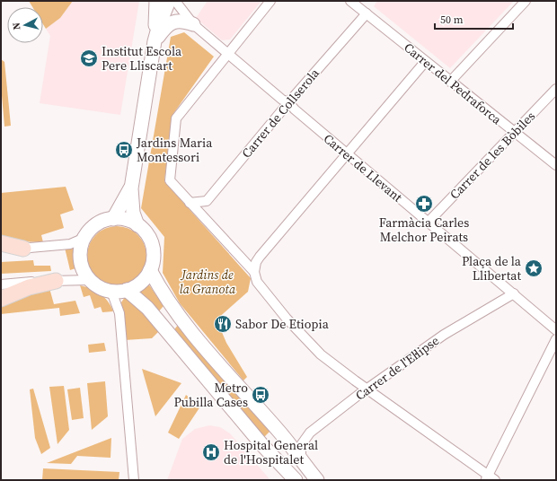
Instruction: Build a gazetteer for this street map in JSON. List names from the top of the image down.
{
  "streets": {
    "street": [
      "Carrer del Pedraforca",
      "Carrer de Collserola",
      "Carrer de les Bòbiles",
      "Carrer de Llevant",
      "Carrer de l'El·lipse"
    ]
  },
  "crossings": [
    ["Carrer del Pedraforca", "Carrer de Collserola"],
    ["Carrer del Pedraforca", "Carrer de les Bòbiles"],
    ["Carrer de Collserola", "Carrer de Llevant"],
    ["Carrer de les Bòbiles", "Carrer de Llevant"],
    ["Carrer de Llevant", "Carrer de l'El·lipse"]
  ],
  "parks": ["Jardins de la Granota"],
  "places": {
    "school or university": ["Institut Escola Pere Lliscart"],
    "bus stop": ["Jardins Maria Montessori", "Metro Pubilla Cases"],
    "pharmacy": ["Farmàcia Carles Melchor Peirats"],
    "place": ["Plaça de la Llibertat"],
    "restaurant": ["Sabor De Etiopia"],
    "hospital": ["Hospital General de l'Hospitalet"]
  },
  "scale_bar": "50 m",
  "north": "left"
}
